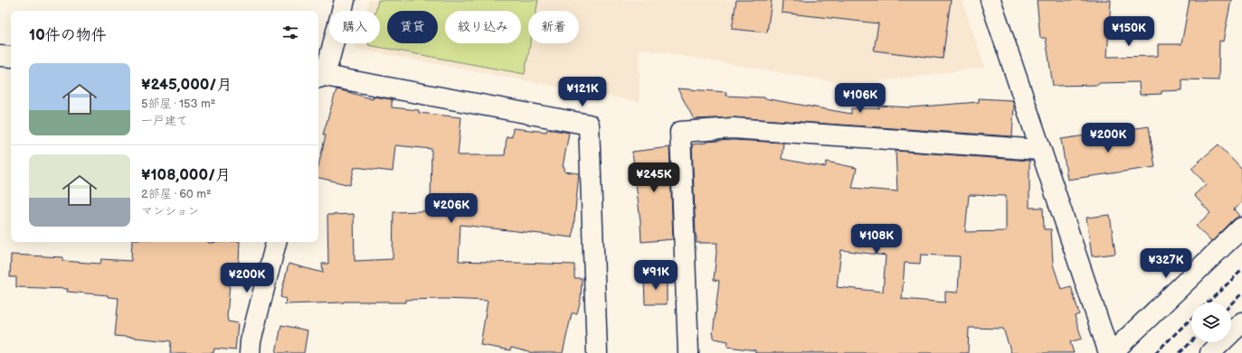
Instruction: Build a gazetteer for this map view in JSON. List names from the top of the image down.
{
  "page": {
    "chip": [
      "購入",
      "賃貸",
      "絞り込み",
      "新着"
    ],
    "heading": "10件の物件",
    "price": [
      "¥150K",
      "¥121K",
      "¥106K",
      "¥200K",
      "¥245K",
      "¥206K",
      "¥108K",
      "¥327K",
      "¥91K",
      "¥200K"
    ],
    "list": [
      {
        "name": "¥245,000/月",
        "note": "5部屋 · 153 m² · 一戸建て"
      },
      {
        "name": "¥108,000/月",
        "note": "2部屋 · 60 m² · マンション"
      }
    ]
  }
}
